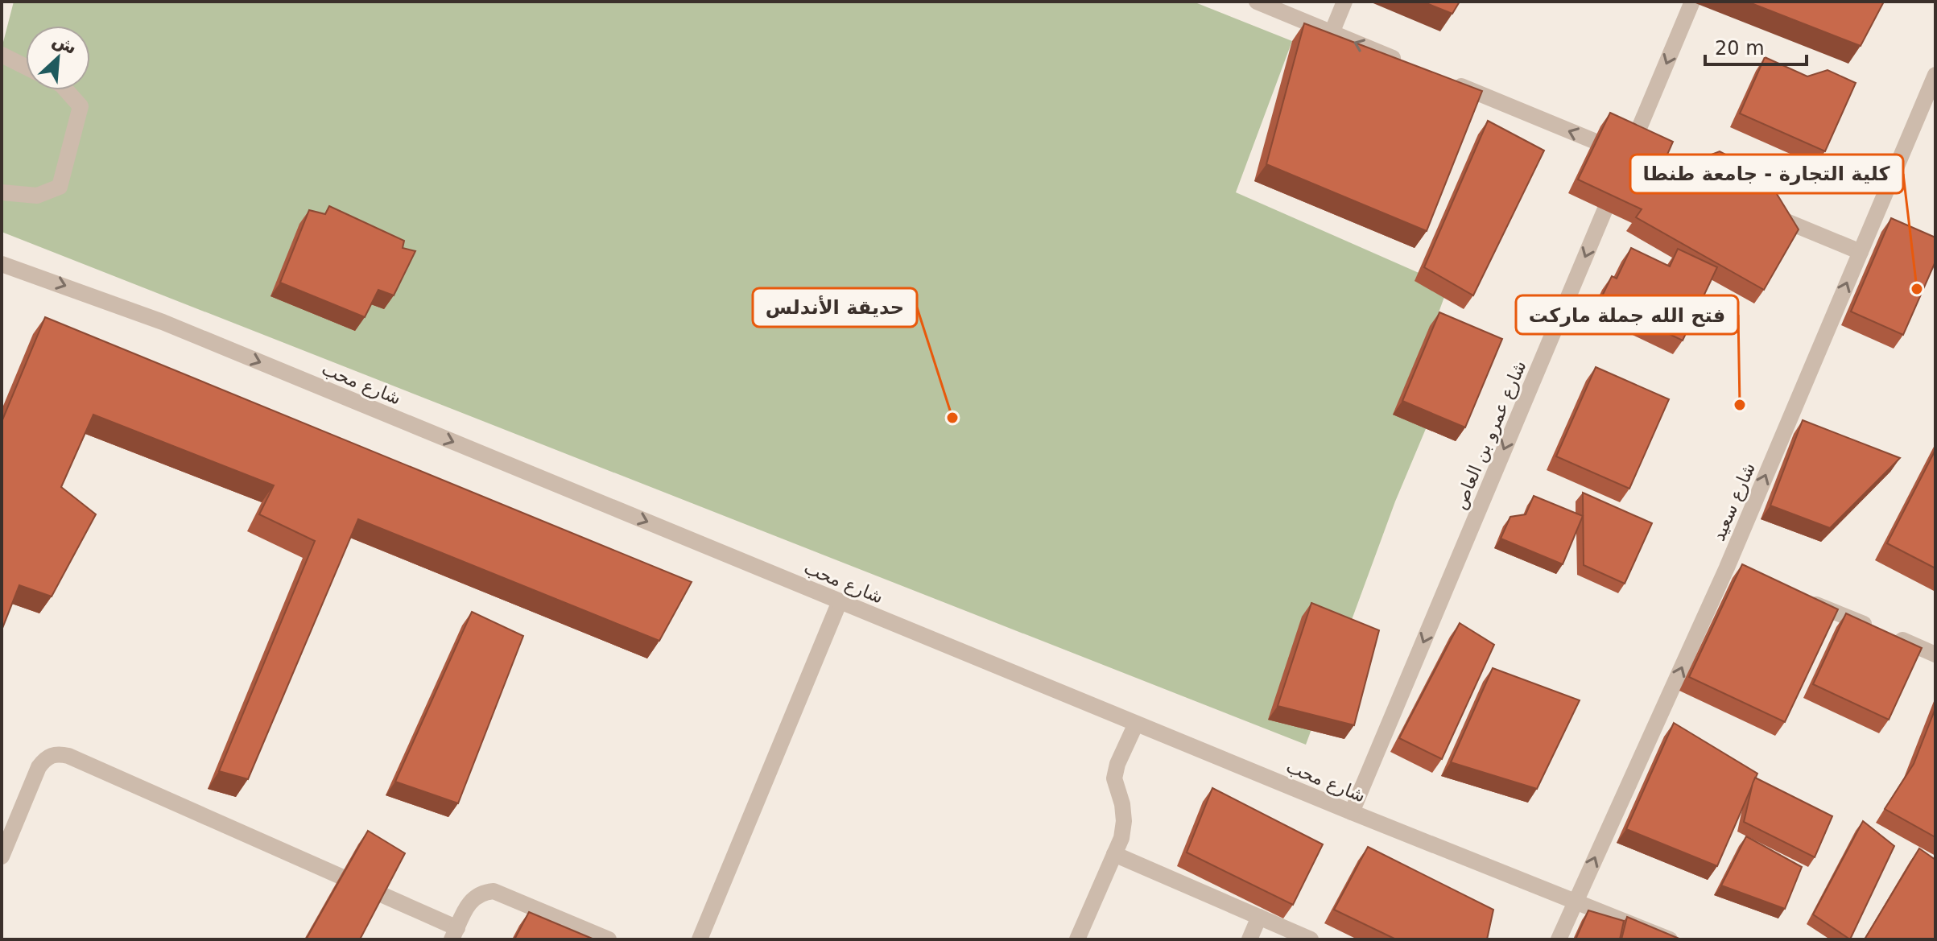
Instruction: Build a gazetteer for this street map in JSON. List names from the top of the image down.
{
  "streets": {
    "street": ["شارع محب", "شارع عمرو بن العاص", "شارع سعيد"]
  },
  "crossings": [
    ["شارع محب", "شارع عمرو بن العاص"],
    ["شارع محب", "شارع سعيد"]
  ],
  "one_way": ["شارع محب", "شارع عمرو بن العاص", "شارع سعيد"],
  "places": ["كلية التجارة - جامعة طنطا", "فتح الله جملة ماركت", "حديقة الأندلس"],
  "scale_bar": "20 m",
  "north": "top right"
}
